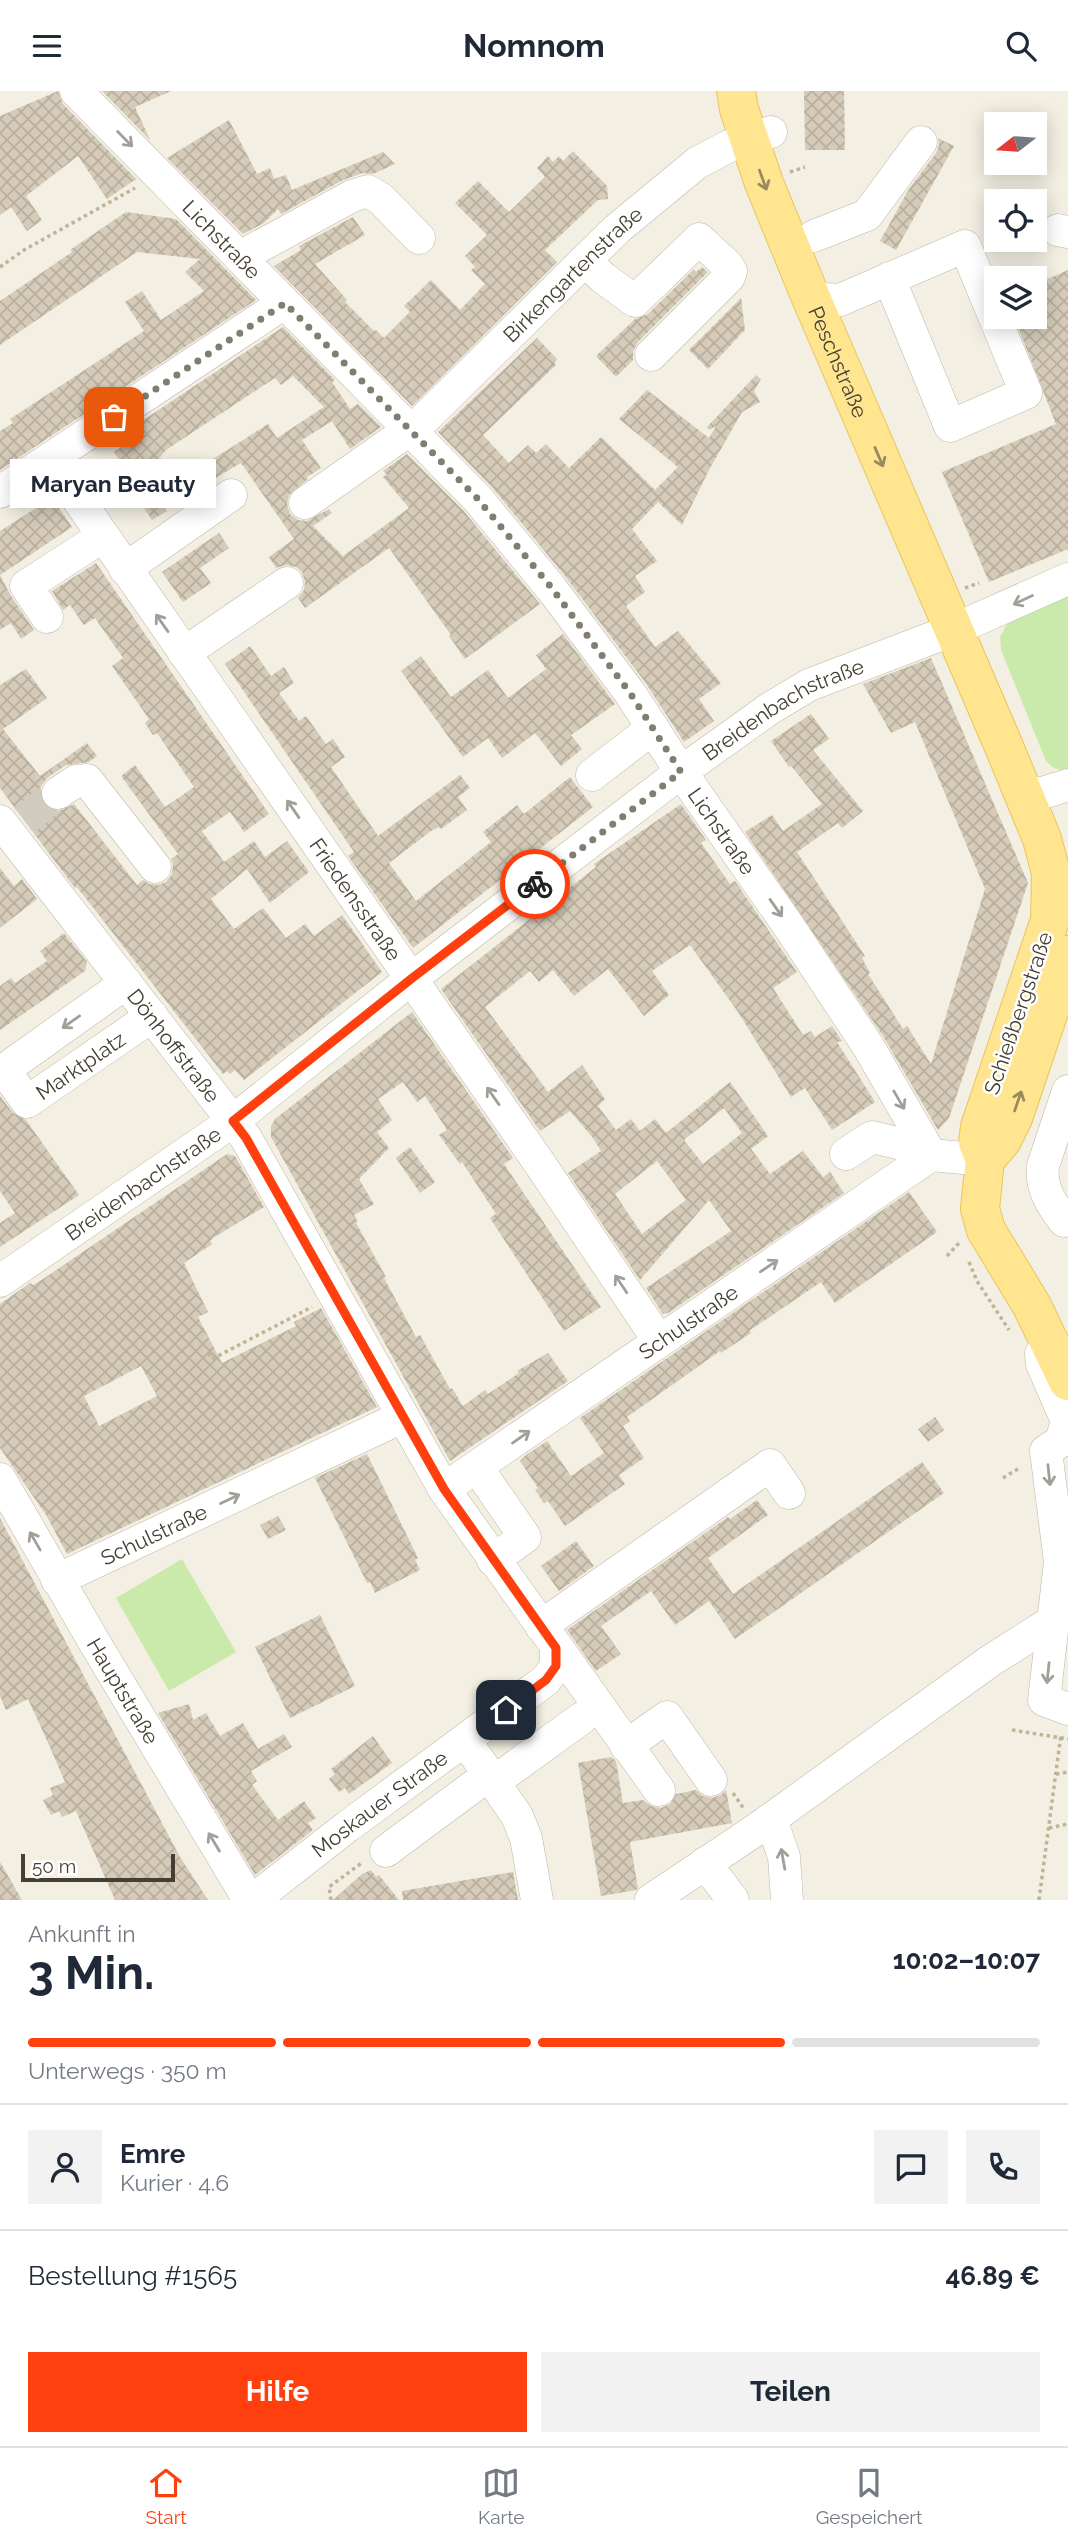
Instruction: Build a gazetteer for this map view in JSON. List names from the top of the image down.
{
  "streets": {
    "main road": ["Peschstraße", "Schießbergstraße"],
    "street": [
      "Lichstraße",
      "Birkengartenstraße",
      "Breidenbachstraße",
      "Friedensstraße",
      "Dönhoffstraße",
      "Marktplatz",
      "Schulstraße",
      "Hauptstraße",
      "Moskauer Straße"
    ]
  },
  "crossings": [
    ["Lichstraße", "Birkengartenstraße"],
    ["Lichstraße", "Breidenbachstraße"],
    ["Lichstraße", "Schulstraße"],
    ["Birkengartenstraße", "Peschstraße"],
    ["Peschstraße", "Breidenbachstraße"],
    ["Peschstraße", "Schießbergstraße"],
    ["Breidenbachstraße", "Friedensstraße"],
    ["Breidenbachstraße", "Schießbergstraße"],
    ["Breidenbachstraße", "Dönhoffstraße"],
    ["Friedensstraße", "Schulstraße"],
    ["Dönhoffstraße", "Marktplatz"],
    ["Dönhoffstraße", "Schulstraße"],
    ["Dönhoffstraße", "Moskauer Straße"],
    ["Schulstraße", "Hauptstraße"],
    ["Hauptstraße", "Moskauer Straße"]
  ],
  "one_way": [
    "Lichstraße",
    "Friedensstraße",
    "Schulstraße",
    "Hauptstraße"
  ],
  "places": ["Maryan Beauty"],
  "scale_bar": "50 m",
  "north": "left",
  "page": {
    "header": "Nomnom",
    "bubble": "Maryan Beauty",
    "scale": "50 m",
    "heading": ["3 Min.", "Ankunft in", "10:02–10:07"],
    "panel": [
      "Emre",
      "Kurier · 4.6",
      "Bestellung #1565",
      "46.89 €"
    ],
    "bar": "Unterwegs · 350 m",
    "buttons": ["Hilfe", "Teilen"],
    "tabs": ["Start", "Karte", "Gespeichert"]
  }
}
